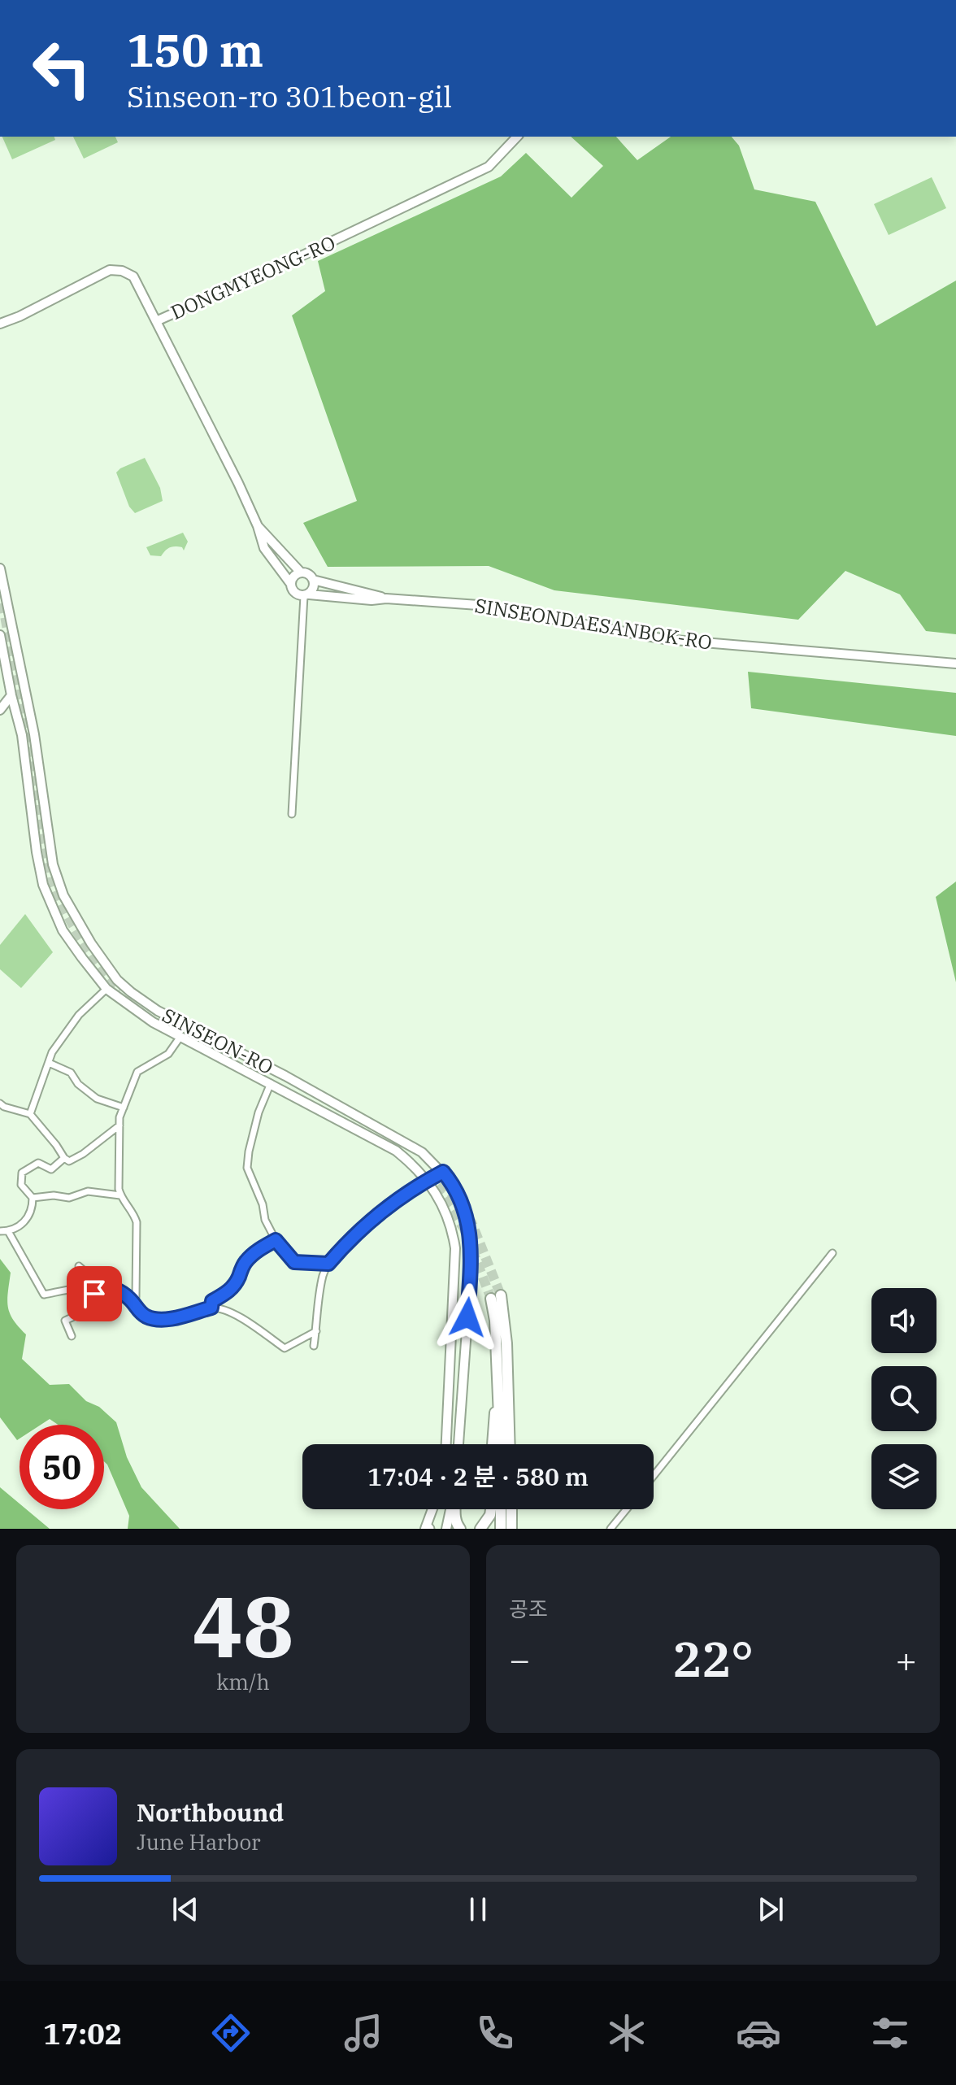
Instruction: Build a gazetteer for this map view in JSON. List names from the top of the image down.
{
  "streets": {
    "main road": ["DONGMYEONG-RO", "SINSEONDAESANBOK-RO", "SINSEON-RO"]
  },
  "crossings": [
    ["DONGMYEONG-RO", "SINSEONDAESANBOK-RO"]
  ],
  "page": {
    "turn": ["150 m", "Sinseon-ro 301beon-gil"],
    "limit": "50",
    "trip": "17:04 · 2 분 · 580 m",
    "tile": [
      ["48", "km/h"],
      "공조"
    ],
    "heat": ["−", "22°", "+"],
    "song": ["Northbound", "June Harbor"],
    "tabs": "17:02"
  }
}
